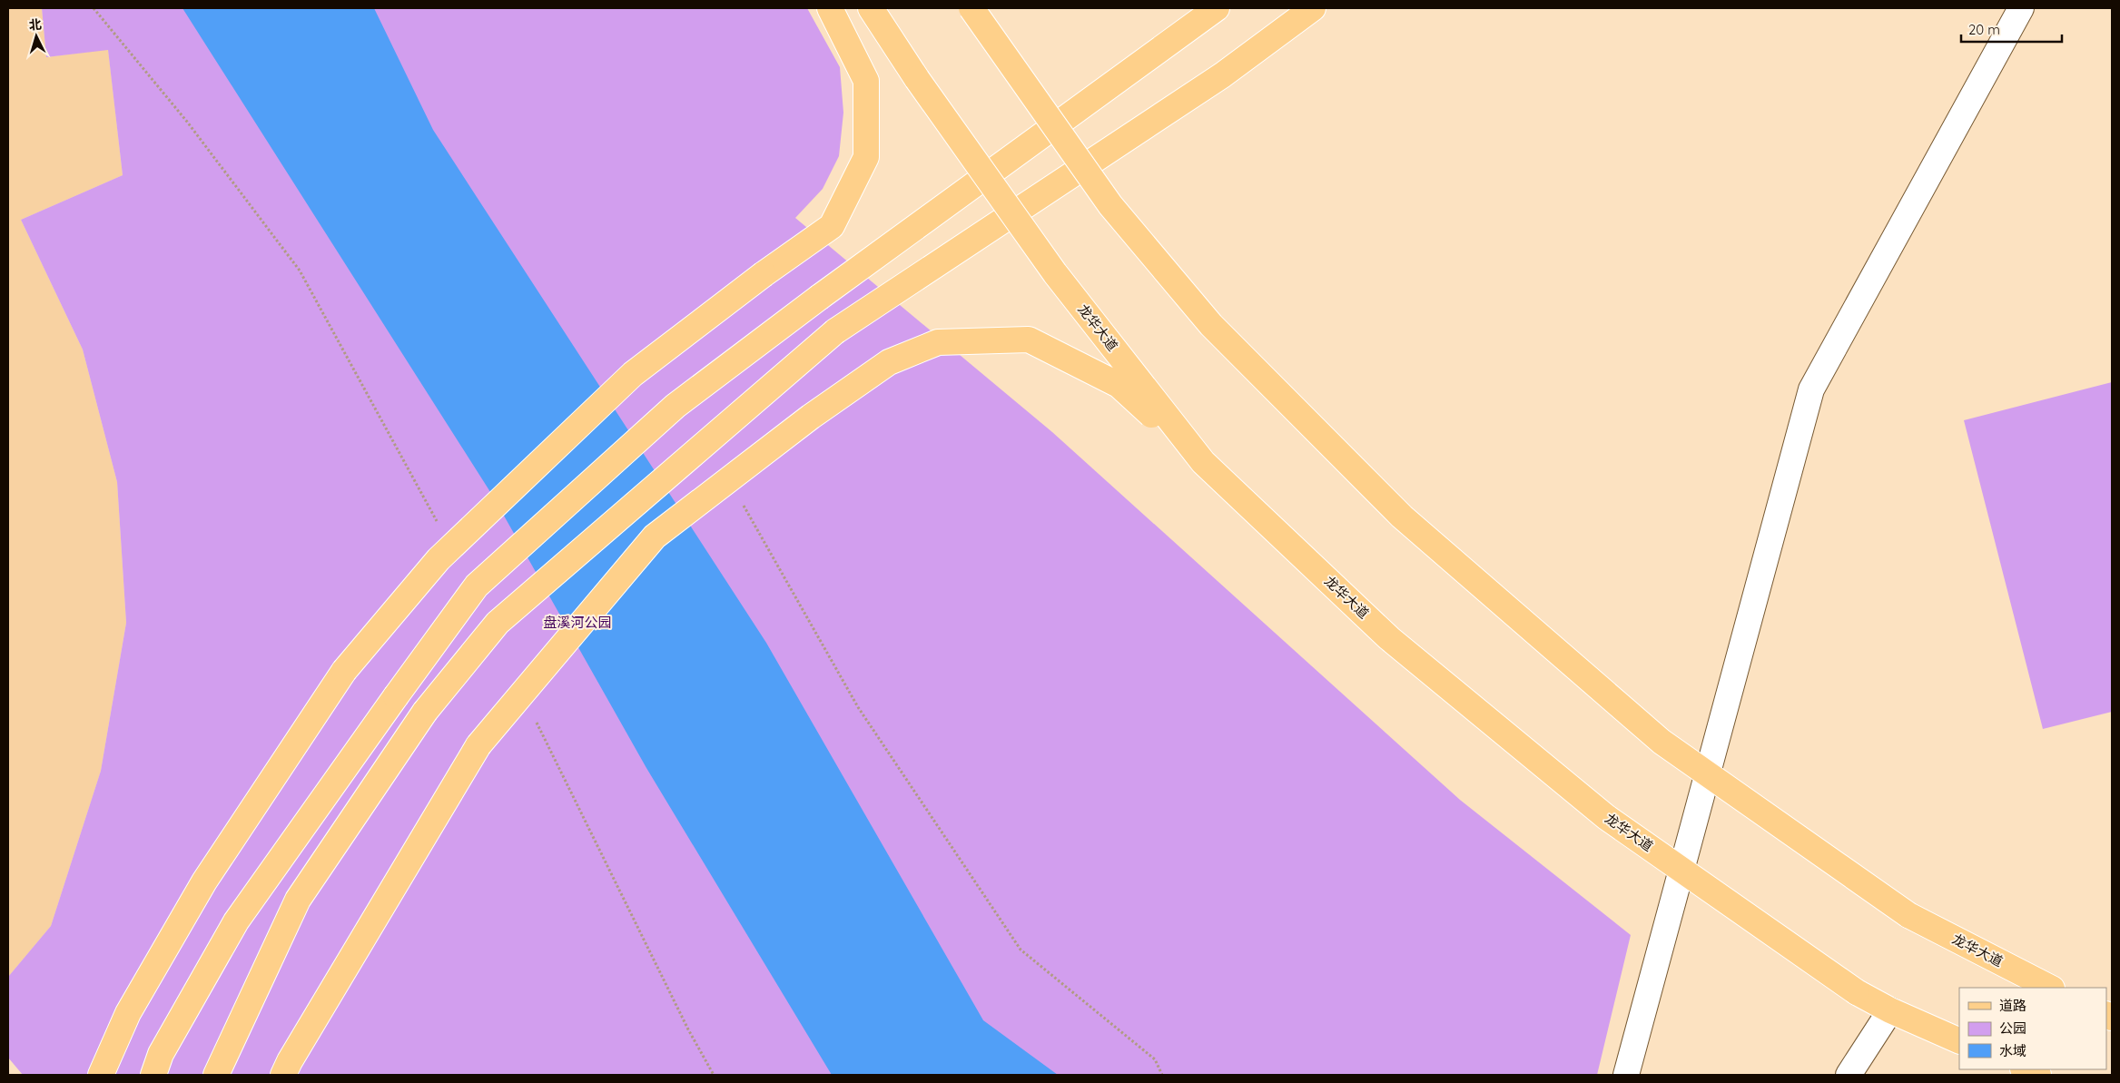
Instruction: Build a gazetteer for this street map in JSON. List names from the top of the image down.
{
  "streets": {
    "main road": ["龙华大道"]
  },
  "parks": ["盘溪河公园"],
  "legend": ["道路", "公园", "水域"],
  "scale_bar": "20 m",
  "north": "top"
}
